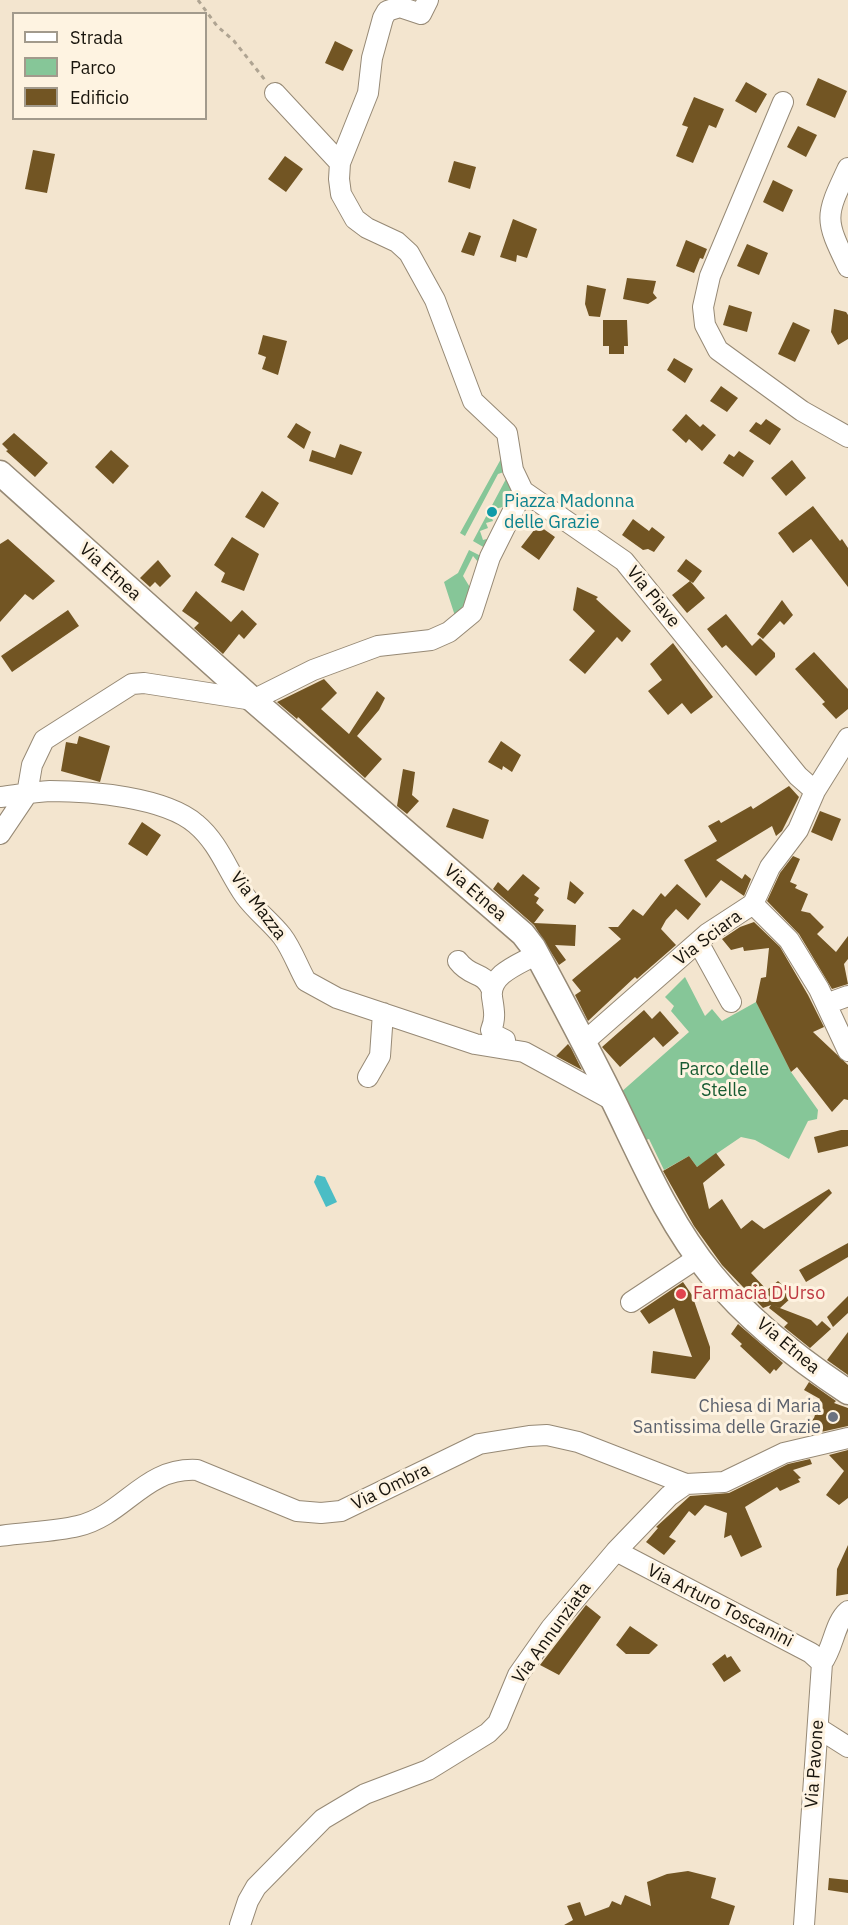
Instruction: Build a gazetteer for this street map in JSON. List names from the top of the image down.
{
  "streets": {
    "main road": ["Via Etnea"],
    "street": [
      "Via Piave",
      "Via Mazza",
      "Via Sciara",
      "Via Ombra",
      "Via Arturo Toscanini",
      "Via Annunziata",
      "Via Pavone"
    ]
  },
  "crossings": [
    ["Via Etnea", "Via Mazza"],
    ["Via Etnea", "Via Sciara"],
    ["Via Ombra", "Via Annunziata"],
    ["Via Arturo Toscanini", "Via Annunziata"],
    ["Via Arturo Toscanini", "Via Pavone"]
  ],
  "parks": ["Parco delle Stelle"],
  "places": ["Piazza Madonna delle Grazie", "Farmacia D'Urso", "Chiesa di Maria Santissima delle Grazie"],
  "legend": ["Strada", "Parco", "Edificio"]
}
